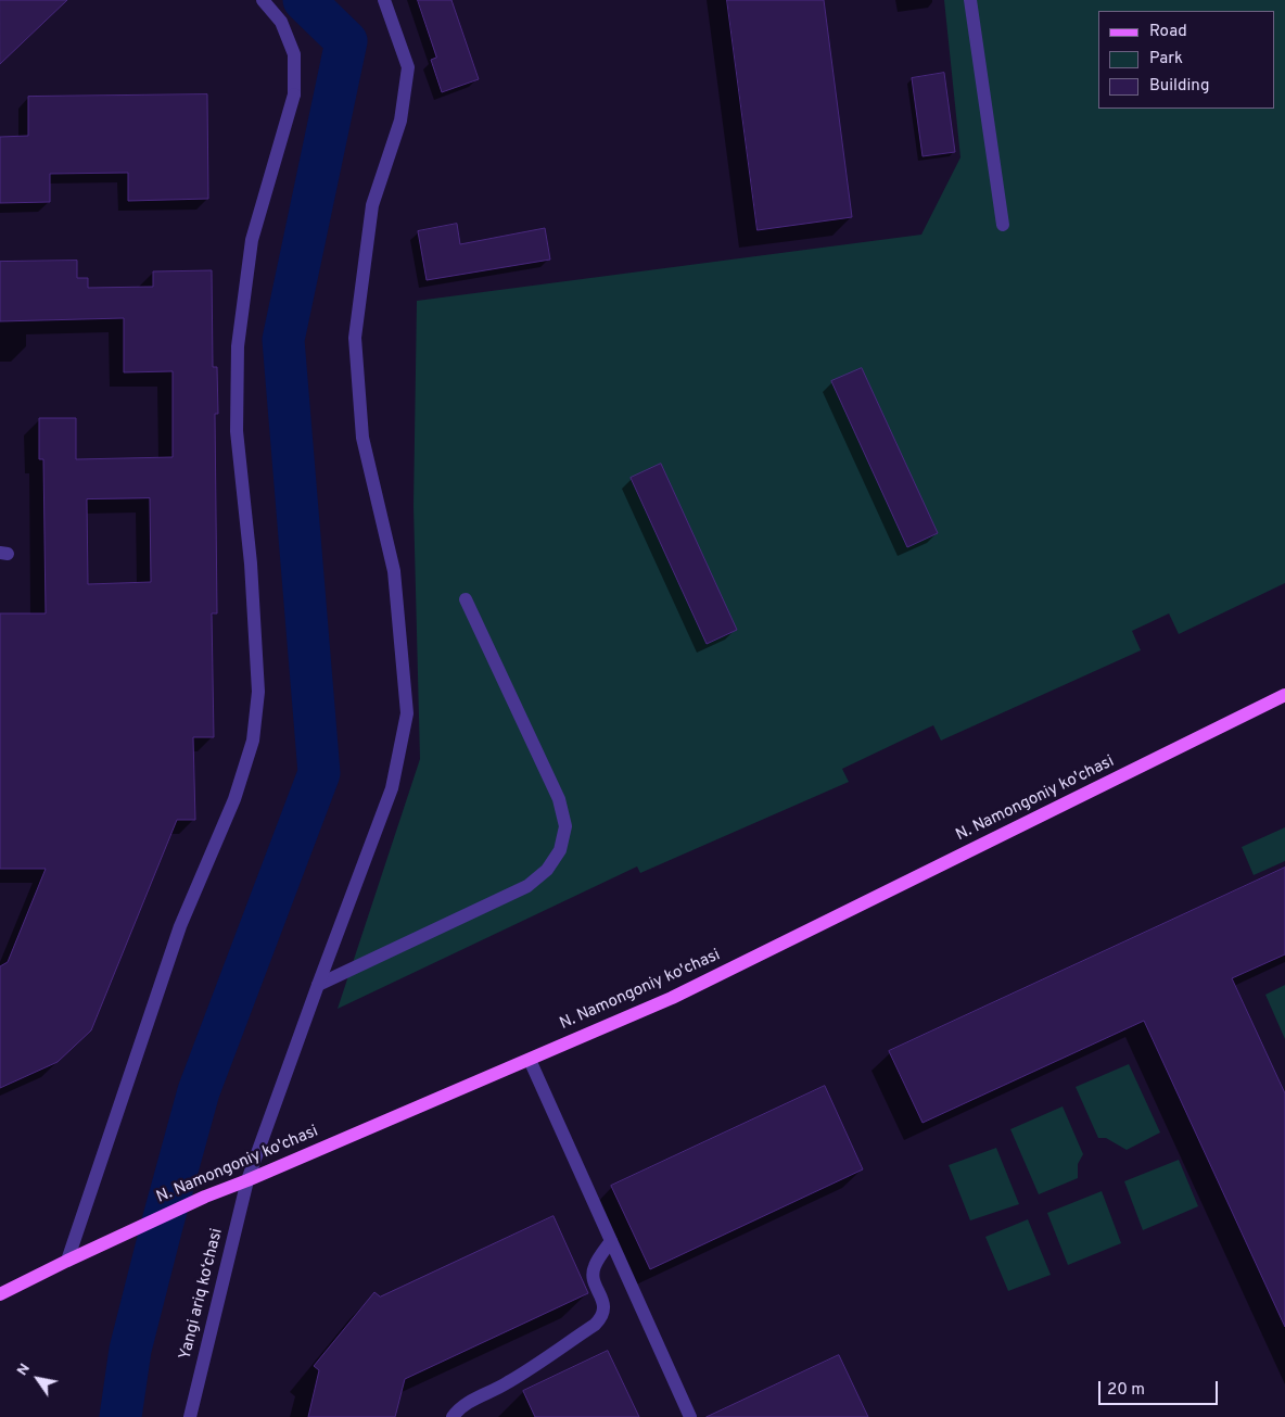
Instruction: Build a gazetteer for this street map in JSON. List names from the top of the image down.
{
  "streets": {
    "main road": ["N. Namongoniy ko'chasi"],
    "street": ["Yangi ariq ko‘chasi"]
  },
  "crossings": [
    ["N. Namongoniy ko'chasi", "Yangi ariq ko‘chasi"]
  ],
  "legend": ["Road", "Park", "Building"],
  "scale_bar": "20 m",
  "north": "top left"
}
